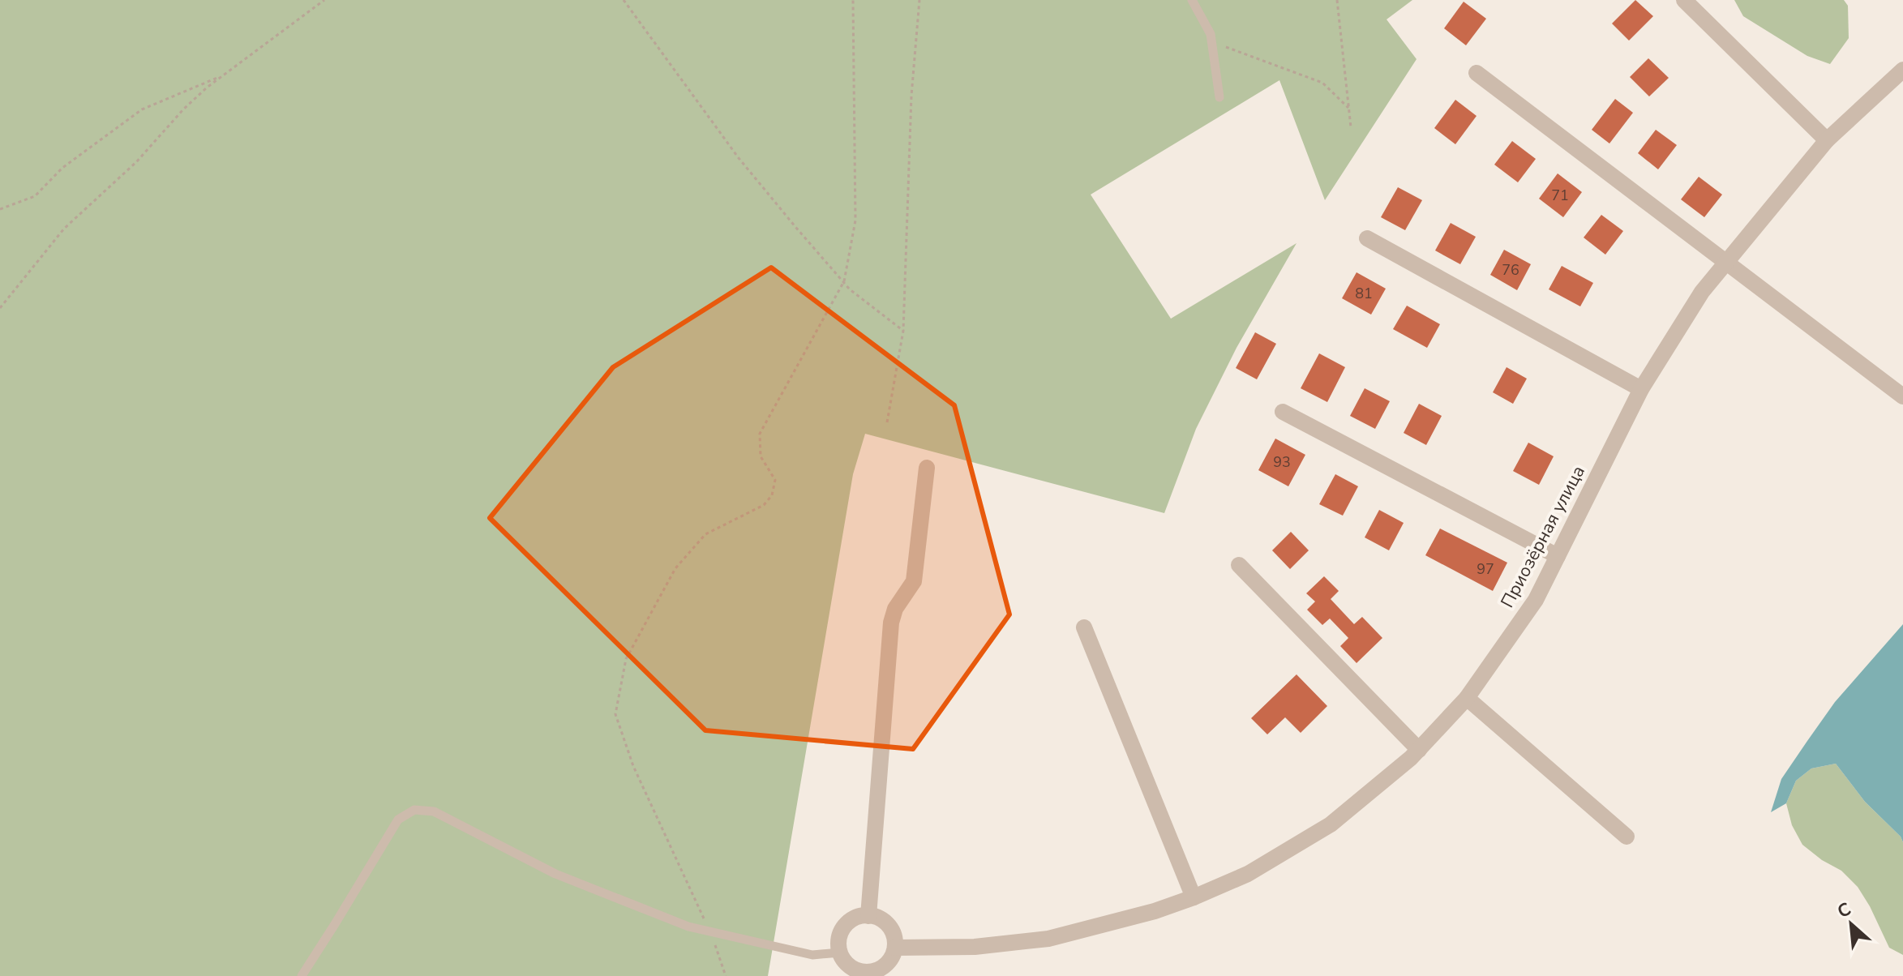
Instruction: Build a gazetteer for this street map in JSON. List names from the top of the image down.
{
  "streets": {
    "street": ["Приозёрная улица"]
  },
  "house_numbers": [
    "71",
    "76",
    "81",
    "93",
    "97"
  ],
  "north": "top left"
}
